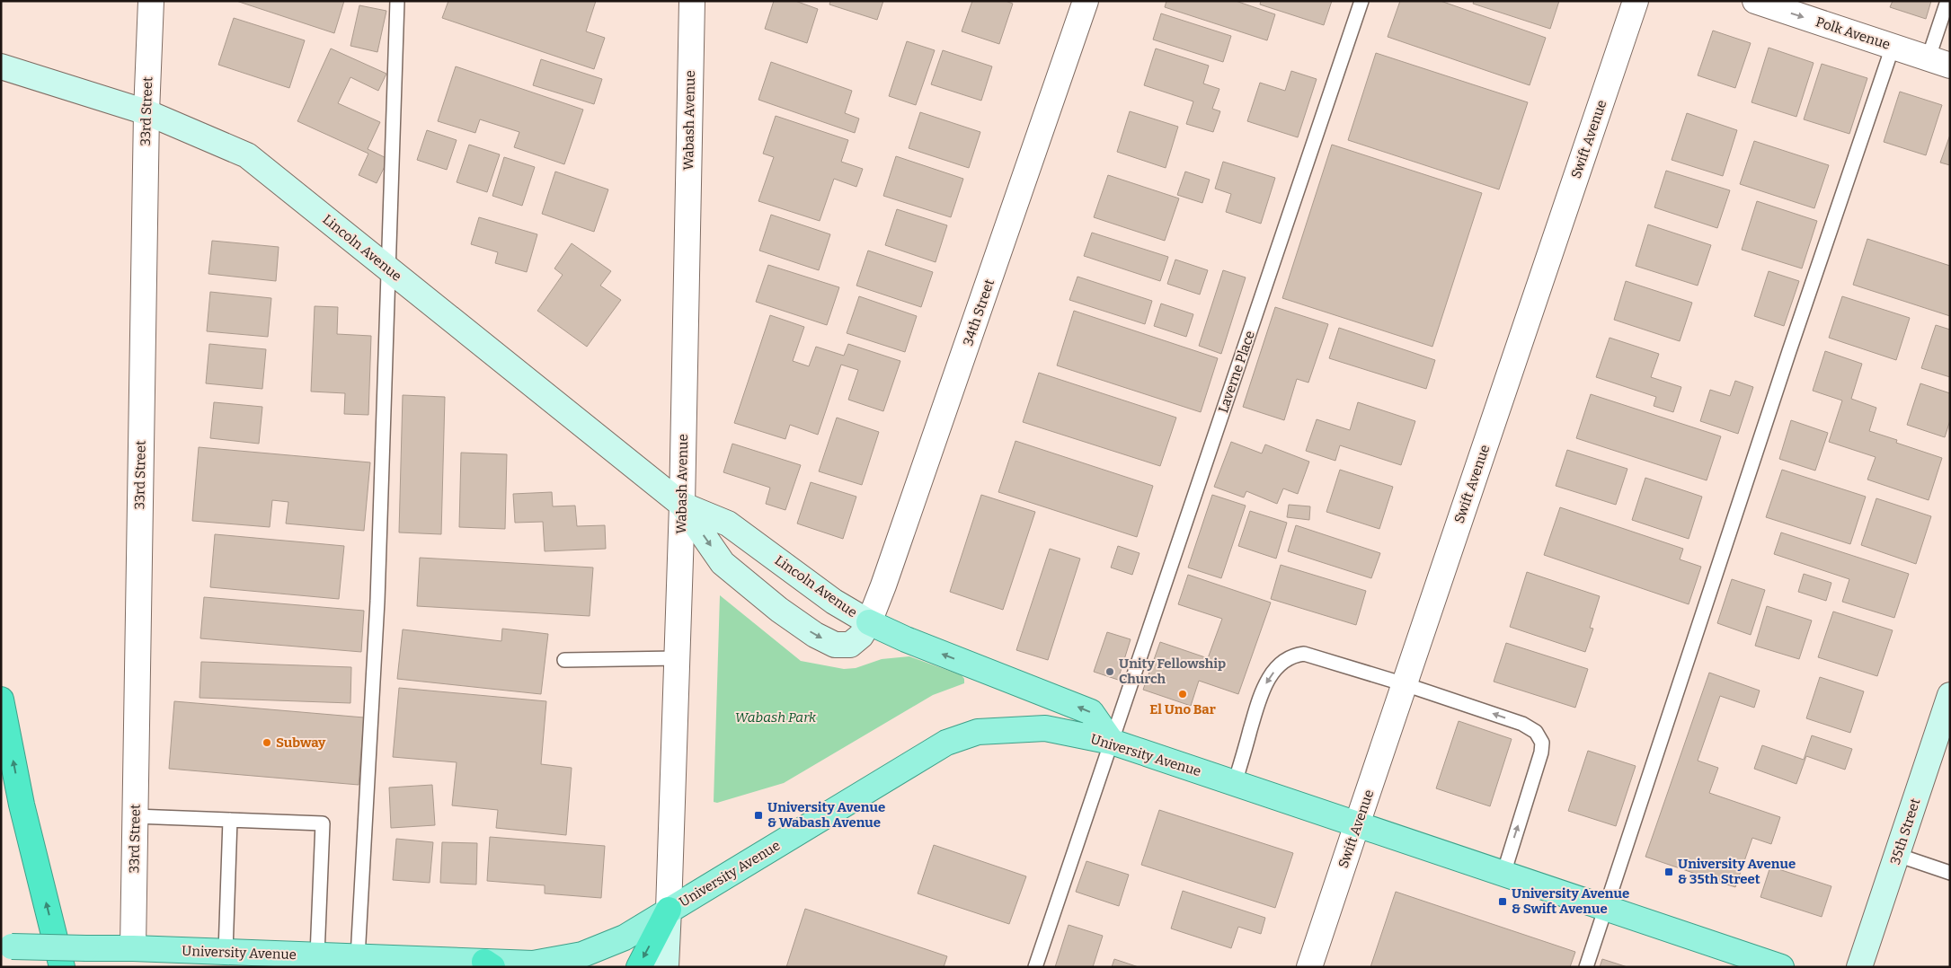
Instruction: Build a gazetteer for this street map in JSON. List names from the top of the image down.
{
  "streets": {
    "main road": [
      "Wabash Avenue",
      "Lincoln Avenue",
      "University Avenue",
      "35th Street"
    ],
    "street": [
      "Polk Avenue",
      "33rd Street",
      "Swift Avenue",
      "34th Street"
    ],
    "lane": ["Laverne Place"]
  },
  "crossings": [
    ["33rd Street", "Lincoln Avenue"],
    ["33rd Street", "University Avenue"],
    ["Wabash Avenue", "Lincoln Avenue"],
    ["Wabash Avenue", "University Avenue"],
    ["Swift Avenue", "University Avenue"],
    ["Lincoln Avenue", "34th Street"],
    ["Laverne Place", "University Avenue"]
  ],
  "one_way": ["Polk Avenue"],
  "parks": ["Wabash Park"],
  "places": {
    "other": ["Unity Fellowship Church", "El Uno Bar", "Subway"],
    "transit": ["University Avenue & Wabash Avenue", "University Avenue & 35th Street", "University Avenue & Swift Avenue"]
  }
}
